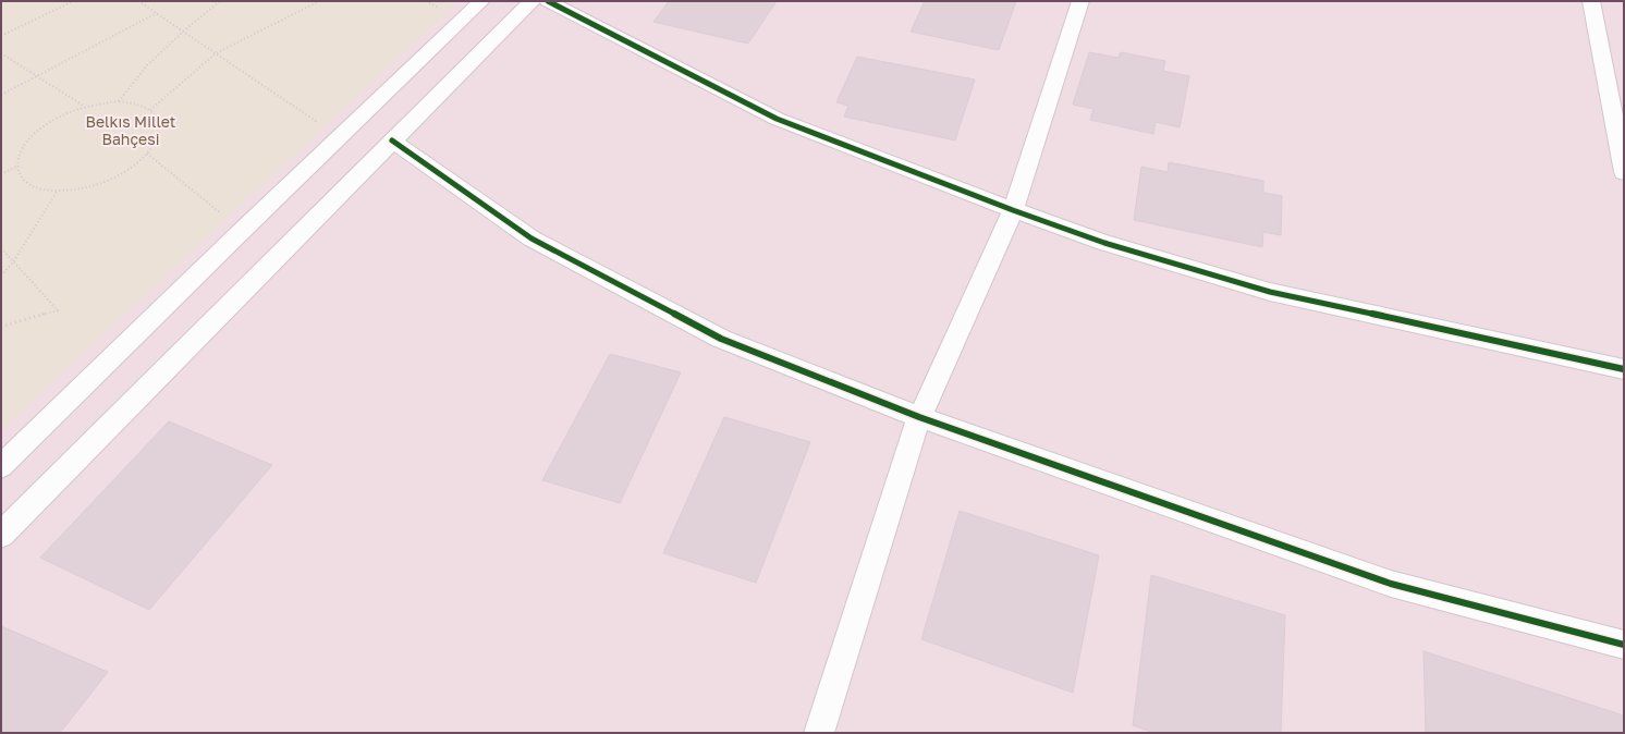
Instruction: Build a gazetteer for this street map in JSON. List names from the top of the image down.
{
  "parks": ["Belkıs Millet Bahçesi"]
}
